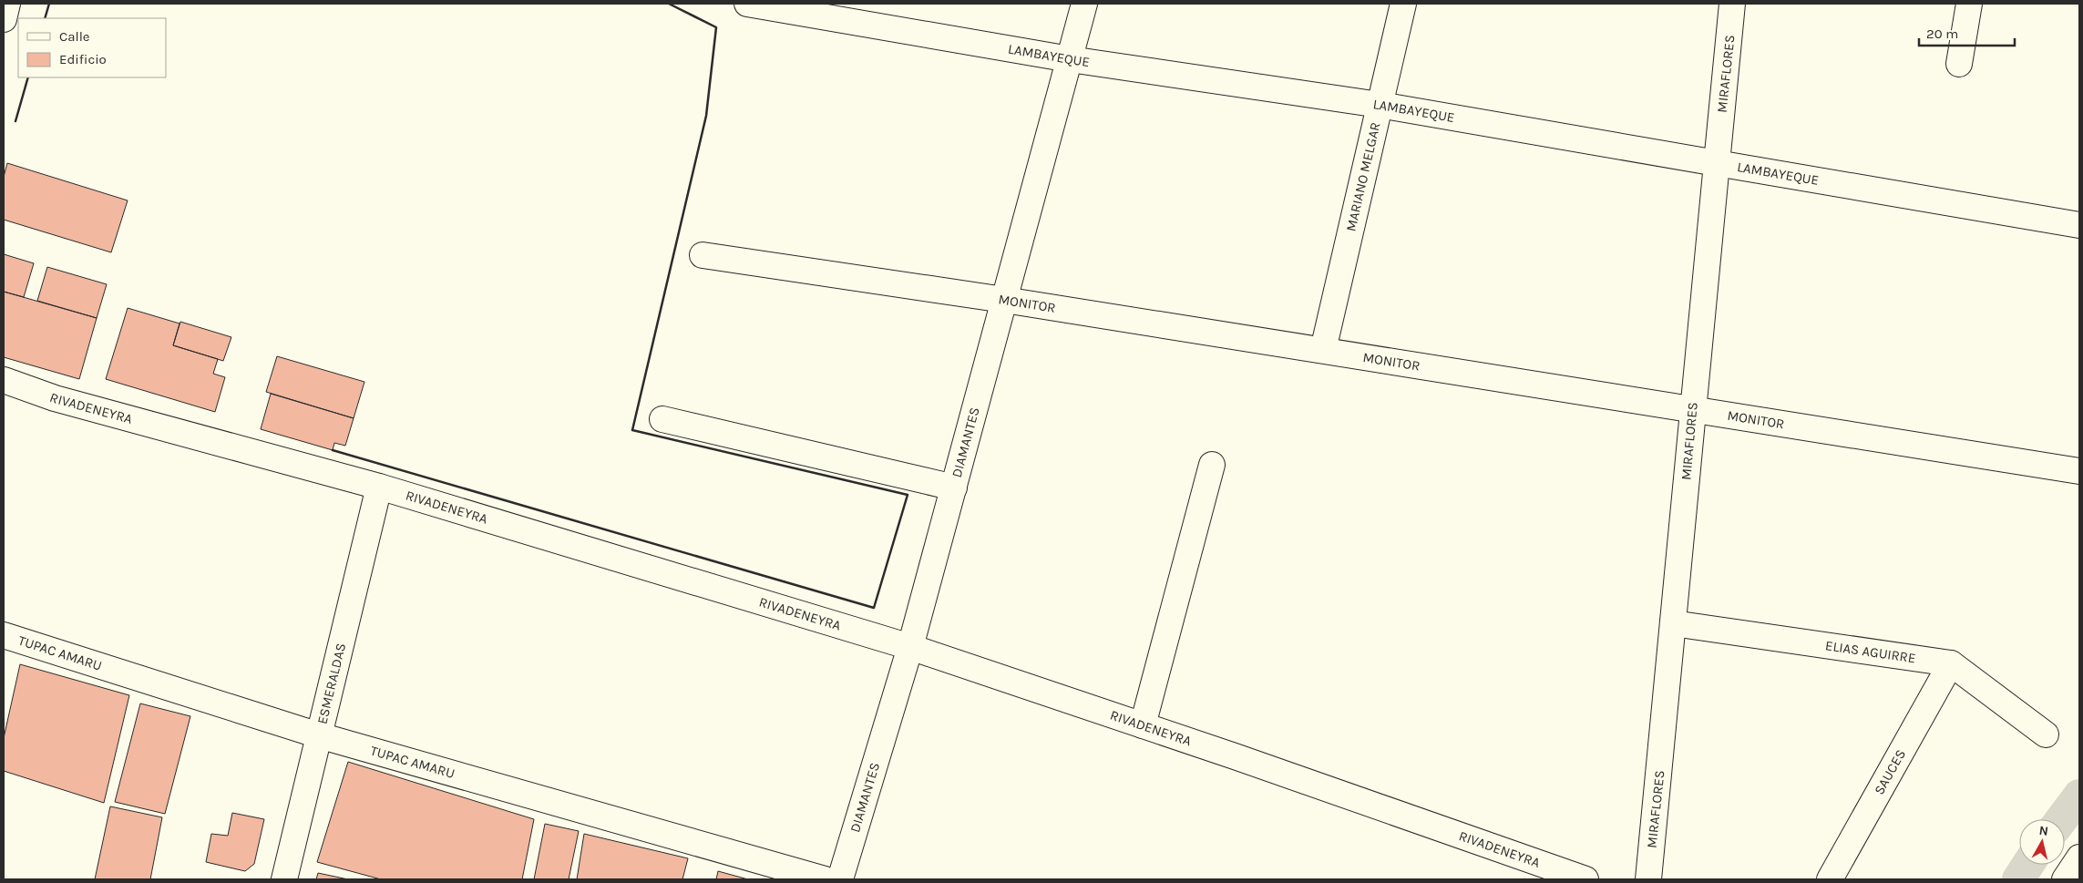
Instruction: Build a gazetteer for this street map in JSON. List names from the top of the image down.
{
  "streets": {
    "street": [
      "LAMBAYEQUE",
      "MIRAFLORES",
      "MARIANO MELGAR",
      "MONITOR",
      "RIVADENEYRA",
      "DIAMANTES",
      "ELIAS AGUIRRE",
      "TUPAC AMARU",
      "ESMERALDAS",
      "SAUCES"
    ]
  },
  "crossings": [
    ["LAMBAYEQUE", "MIRAFLORES"],
    ["LAMBAYEQUE", "MARIANO MELGAR"],
    ["LAMBAYEQUE", "DIAMANTES"],
    ["MIRAFLORES", "MONITOR"],
    ["MIRAFLORES", "ELIAS AGUIRRE"],
    ["MARIANO MELGAR", "MONITOR"],
    ["MONITOR", "DIAMANTES"],
    ["RIVADENEYRA", "DIAMANTES"],
    ["RIVADENEYRA", "ESMERALDAS"],
    ["ELIAS AGUIRRE", "SAUCES"],
    ["TUPAC AMARU", "ESMERALDAS"]
  ],
  "legend": ["Calle", "Edificio"],
  "scale_bar": "20 m",
  "north": "top"
}
